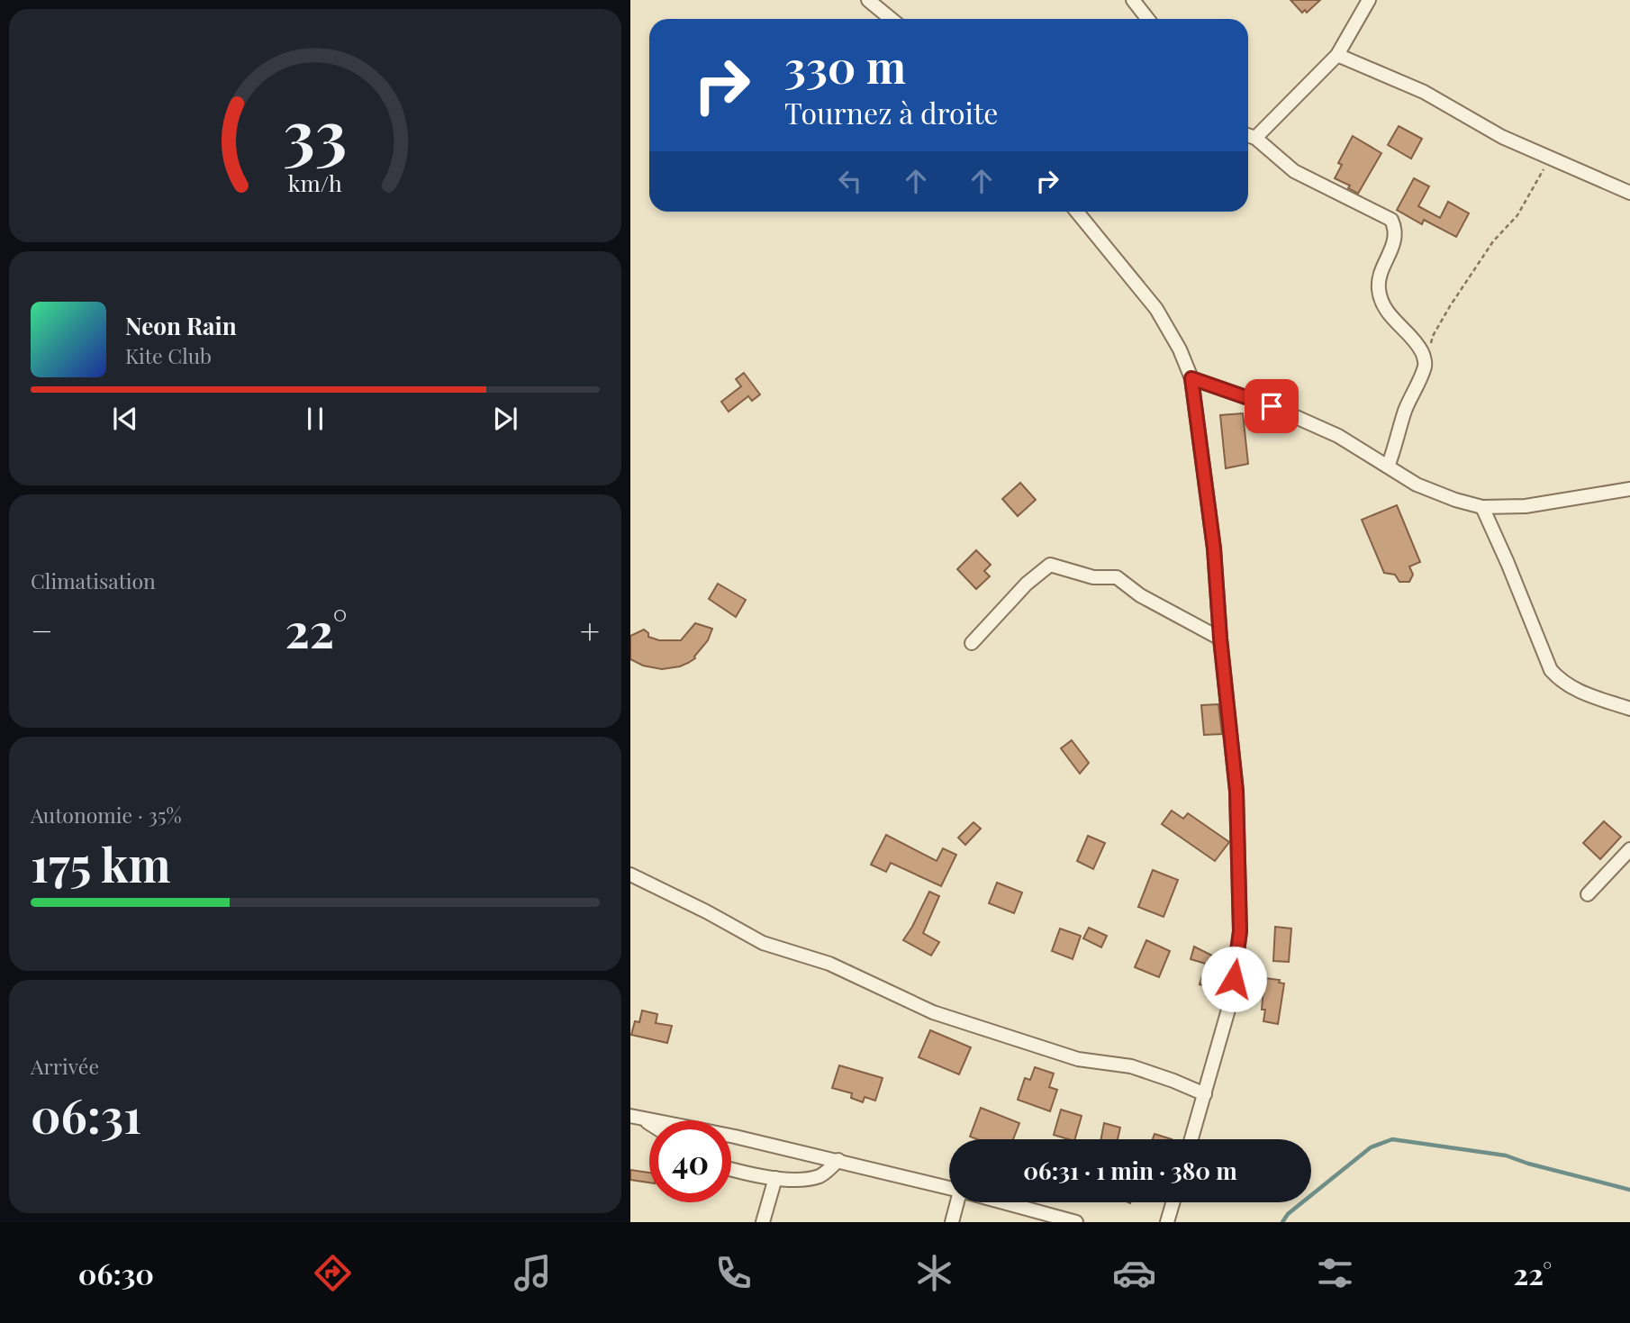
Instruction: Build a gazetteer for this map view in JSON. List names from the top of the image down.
{
  "page": {
    "turn": ["330 m", "Tournez à droite"],
    "song": ["Neon Rain", "Kite Club"],
    "tile": [
      "Climatisation",
      ["Autonomie · 35%", "175 km"],
      ["Arrivée", "06:31"]
    ],
    "heat": ["−", "22°", "+"],
    "limit": "40",
    "trip": "06:31 · 1 min · 380 m",
    "tabs": ["06:30", "22°"],
    "gauge": ["33", "km/h"]
  }
}
